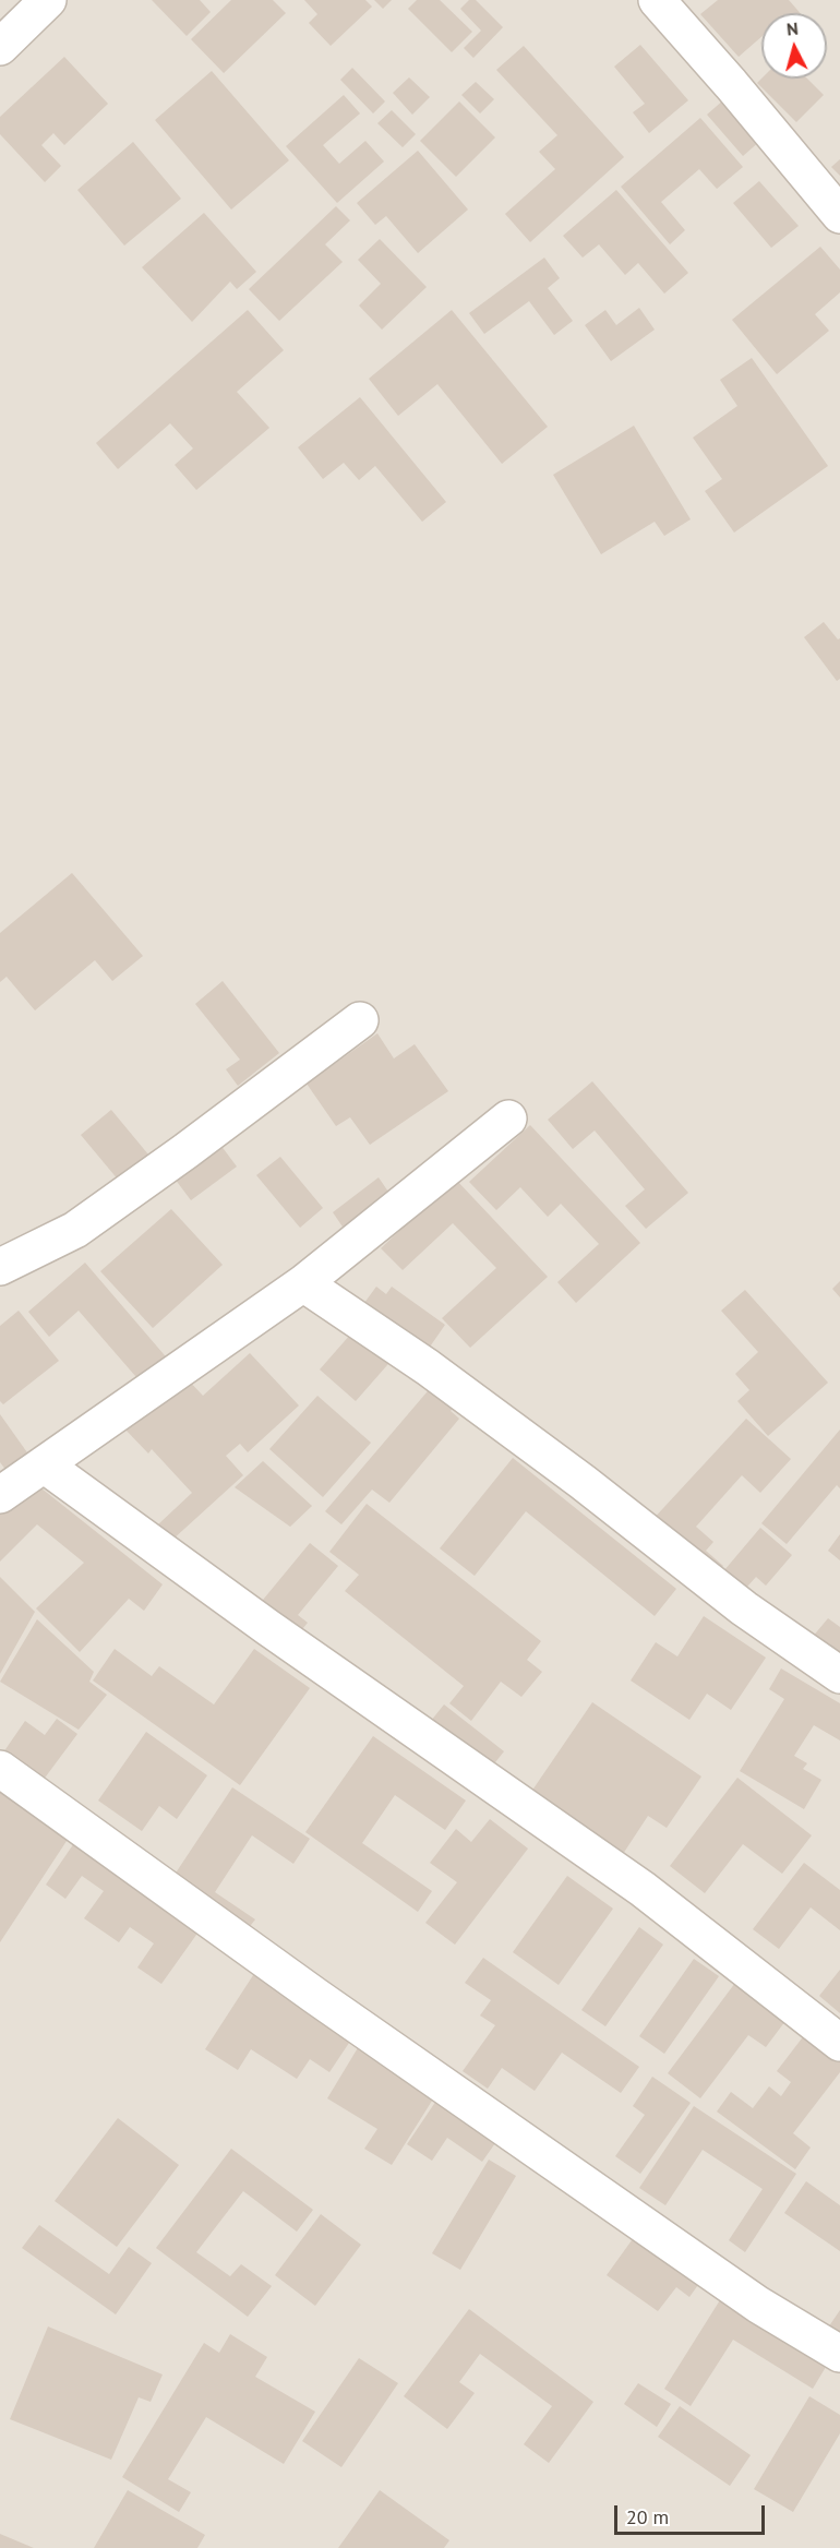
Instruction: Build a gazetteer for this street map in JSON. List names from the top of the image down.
{
  "scale_bar": "20 m",
  "north": "top"
}
